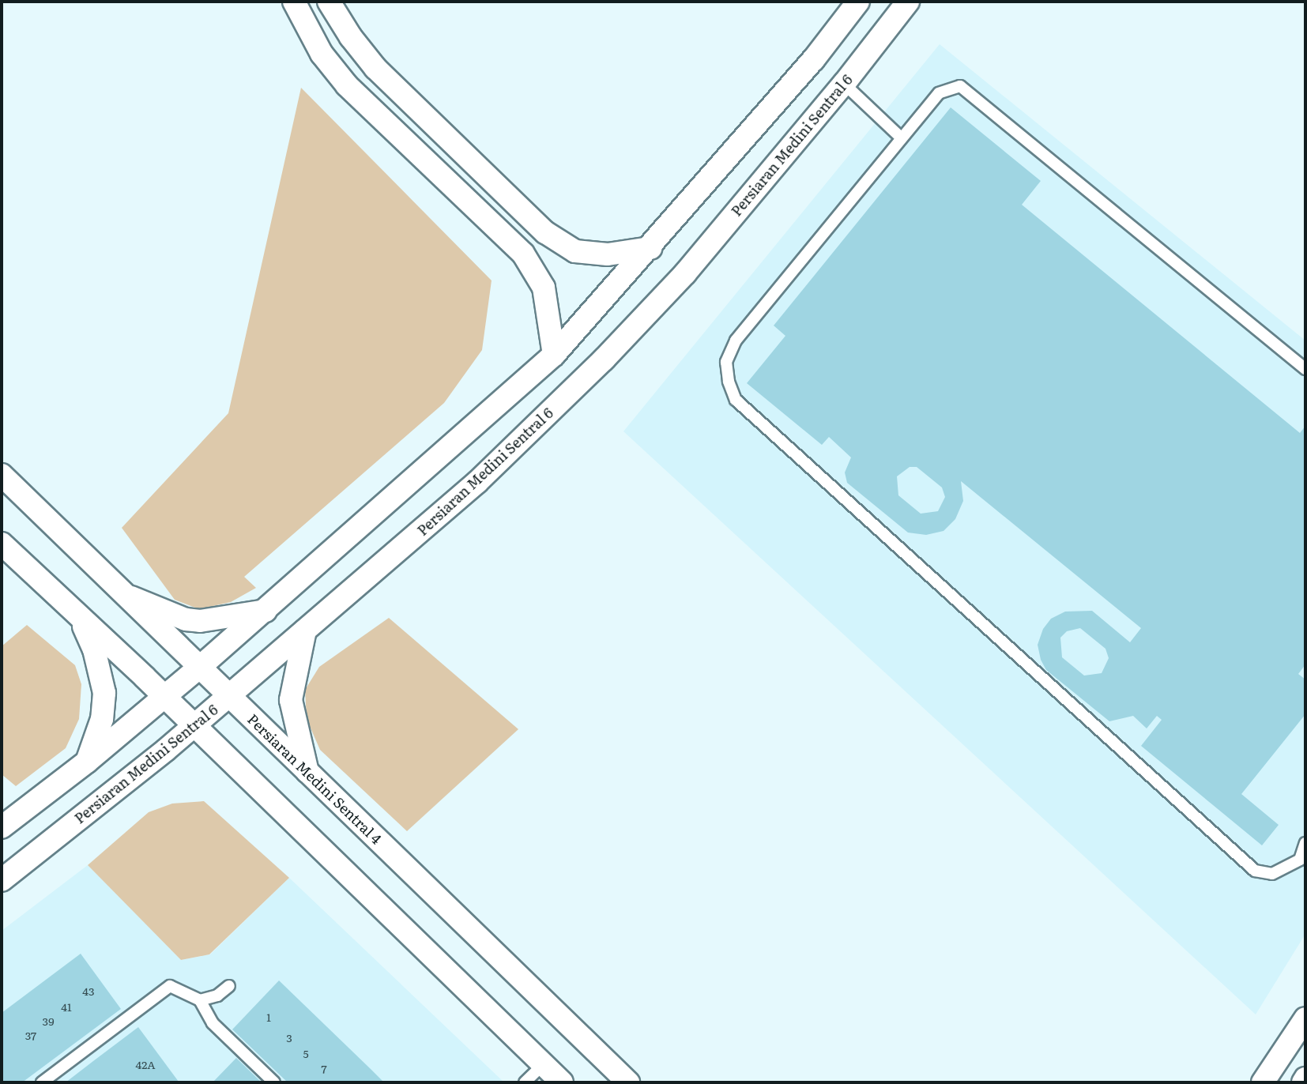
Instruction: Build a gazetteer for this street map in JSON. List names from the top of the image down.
{
  "streets": {
    "street": ["Persiaran Medini Sentral 6", "Persiaran Medini Sentral 4"]
  },
  "crossings": [
    ["Persiaran Medini Sentral 6", "Persiaran Medini Sentral 4"]
  ],
  "house_numbers": [
    "43",
    "41",
    "1",
    "39",
    "37",
    "3",
    "5",
    "42A",
    "7"
  ]
}
